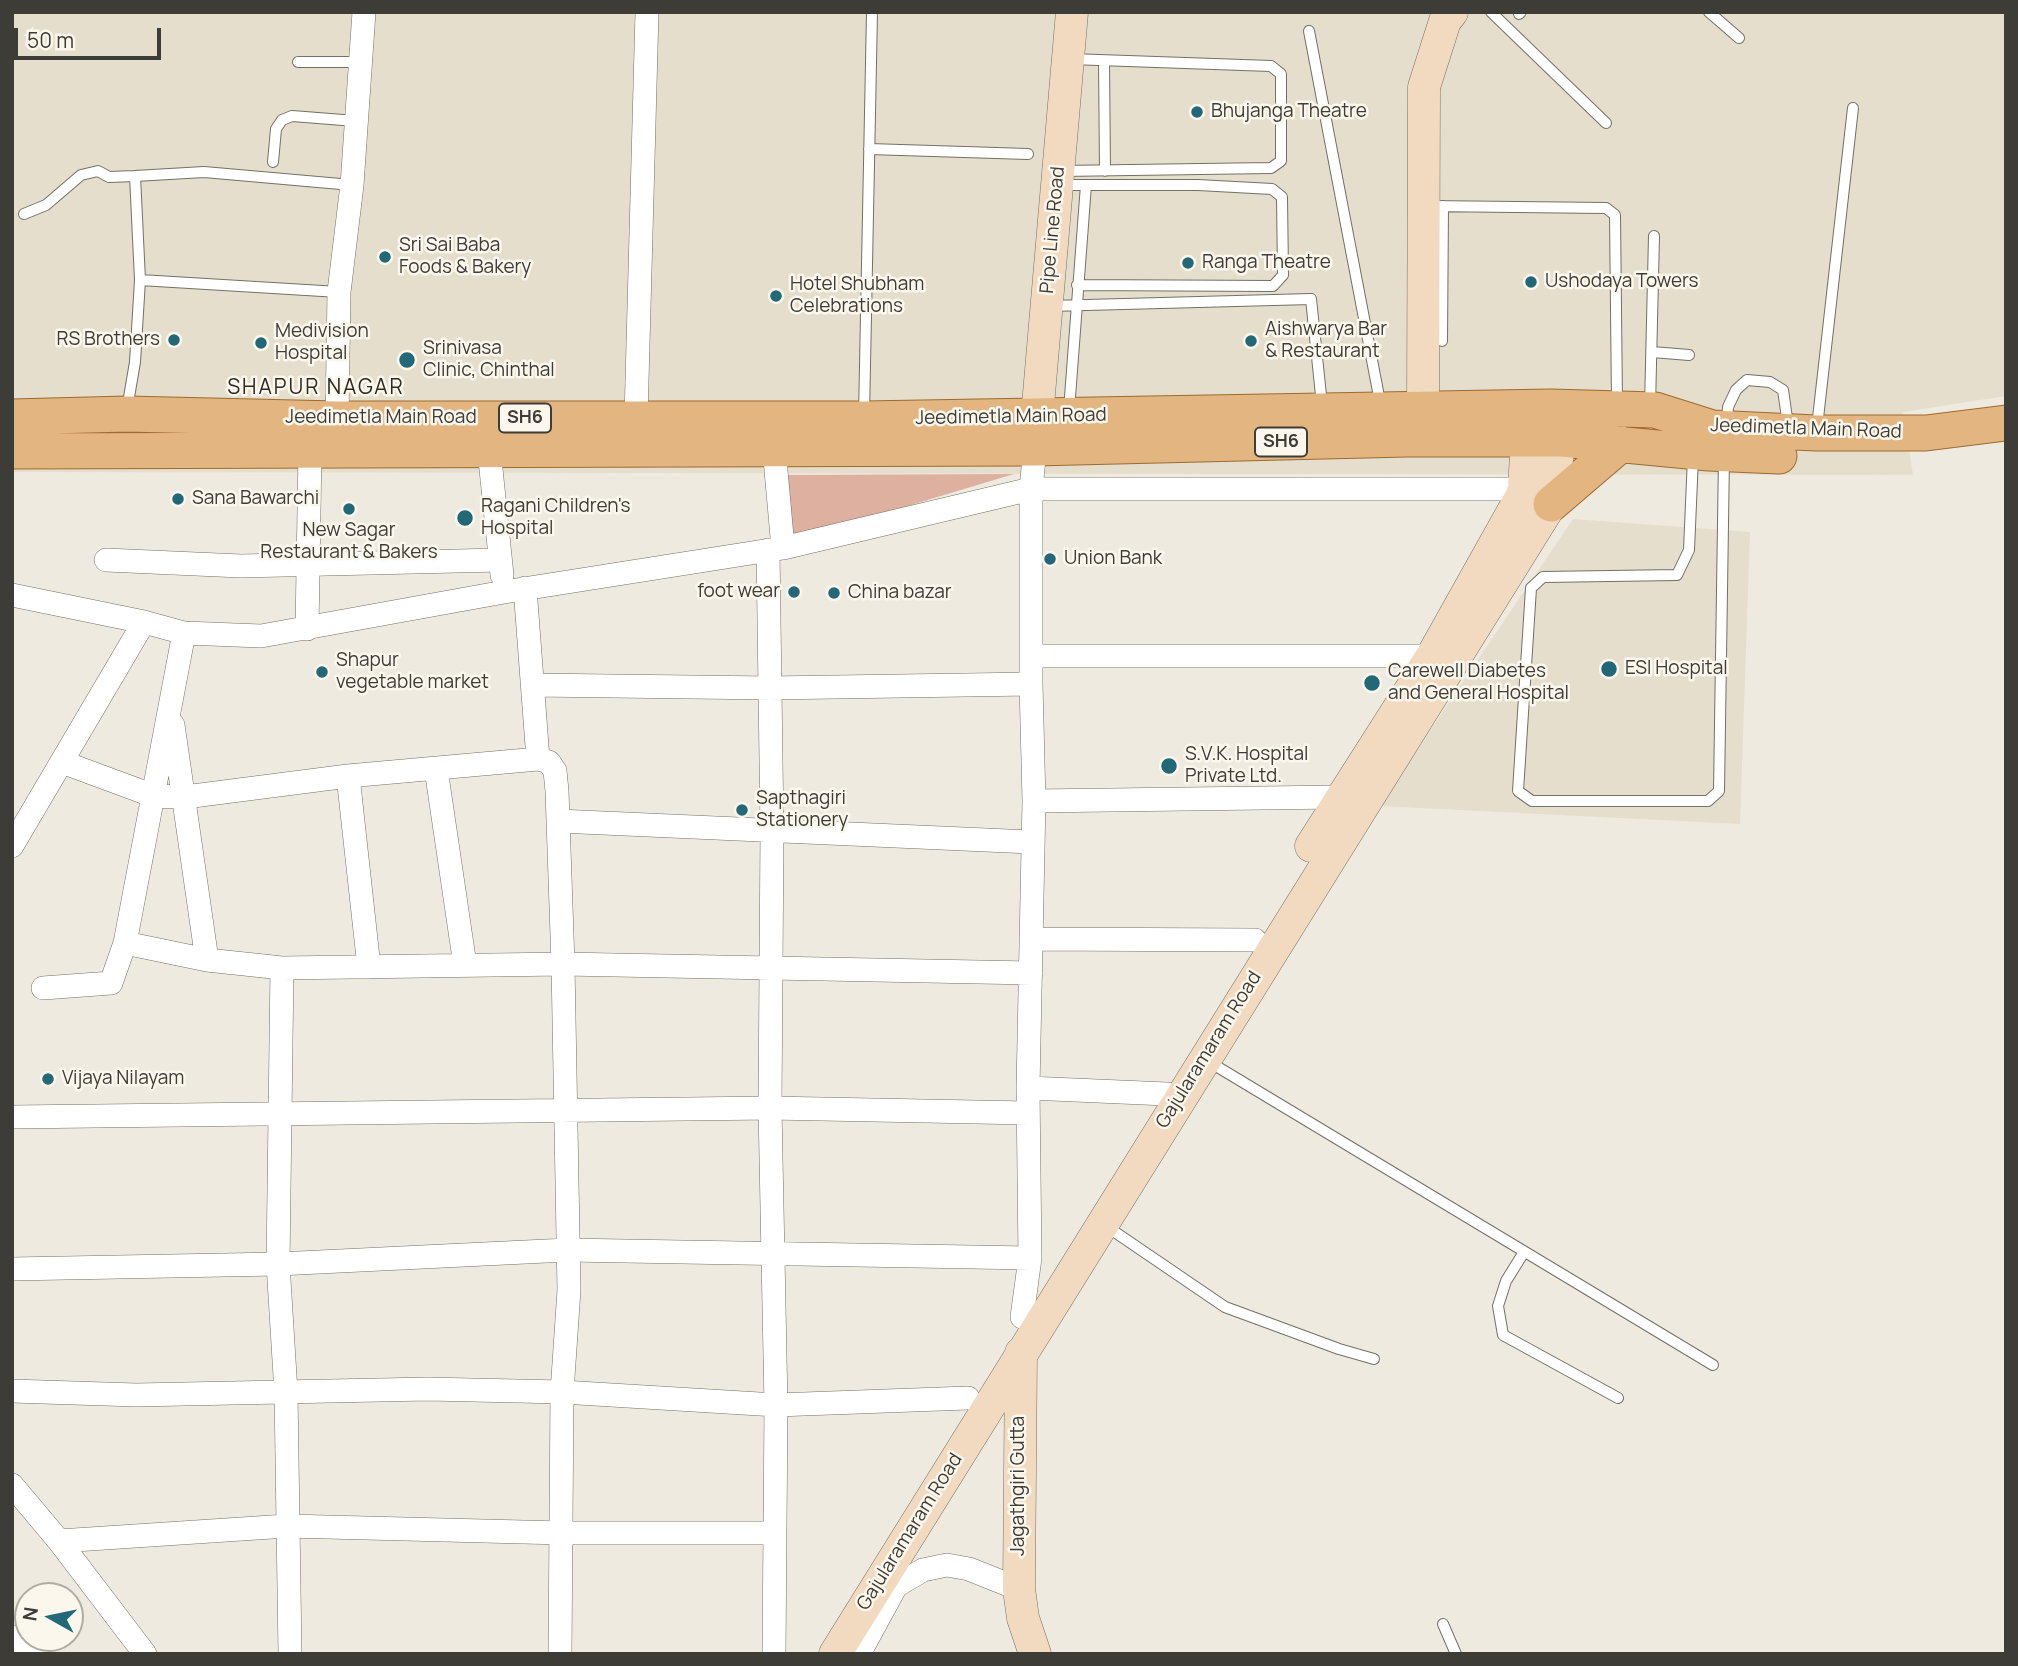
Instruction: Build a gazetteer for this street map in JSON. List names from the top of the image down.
{
  "streets": {
    "main road": [
      "Pipe Line Road",
      "Jeedimetla Main Road",
      "SH6",
      "Gajularamaram Road",
      "Jagathgiri Gutta"
    ]
  },
  "crossings": [
    ["Pipe Line Road", "Jeedimetla Main Road"],
    ["Jeedimetla Main Road", "Gajularamaram Road"],
    ["Gajularamaram Road", "Jagathgiri Gutta"]
  ],
  "districts": ["SHAPUR NAGAR"],
  "places": [
    "Bhujanga Theatre",
    "Sri Sai Baba Foods & Bakery",
    "Ranga Theatre",
    "Ushodaya Towers",
    "Hotel Shubham Celebrations",
    "RS Brothers",
    "Aishwarya Bar & Restaurant",
    "Medivision Hospital",
    "Srinivasa Clinic, Chinthal",
    "Sana Bawarchi",
    "New Sagar Restaurant & Bakers",
    "Ragani Children's Hospital",
    "Union Bank",
    "foot wear",
    "China bazar",
    "ESI Hospital",
    "Shapur vegetable market",
    "Carewell Diabetes and General Hospital",
    "S.V.K. Hospital Private Ltd.",
    "Sapthagiri Stationery",
    "Vijaya Nilayam"
  ],
  "scale_bar": "50 m",
  "north": "left"
}
